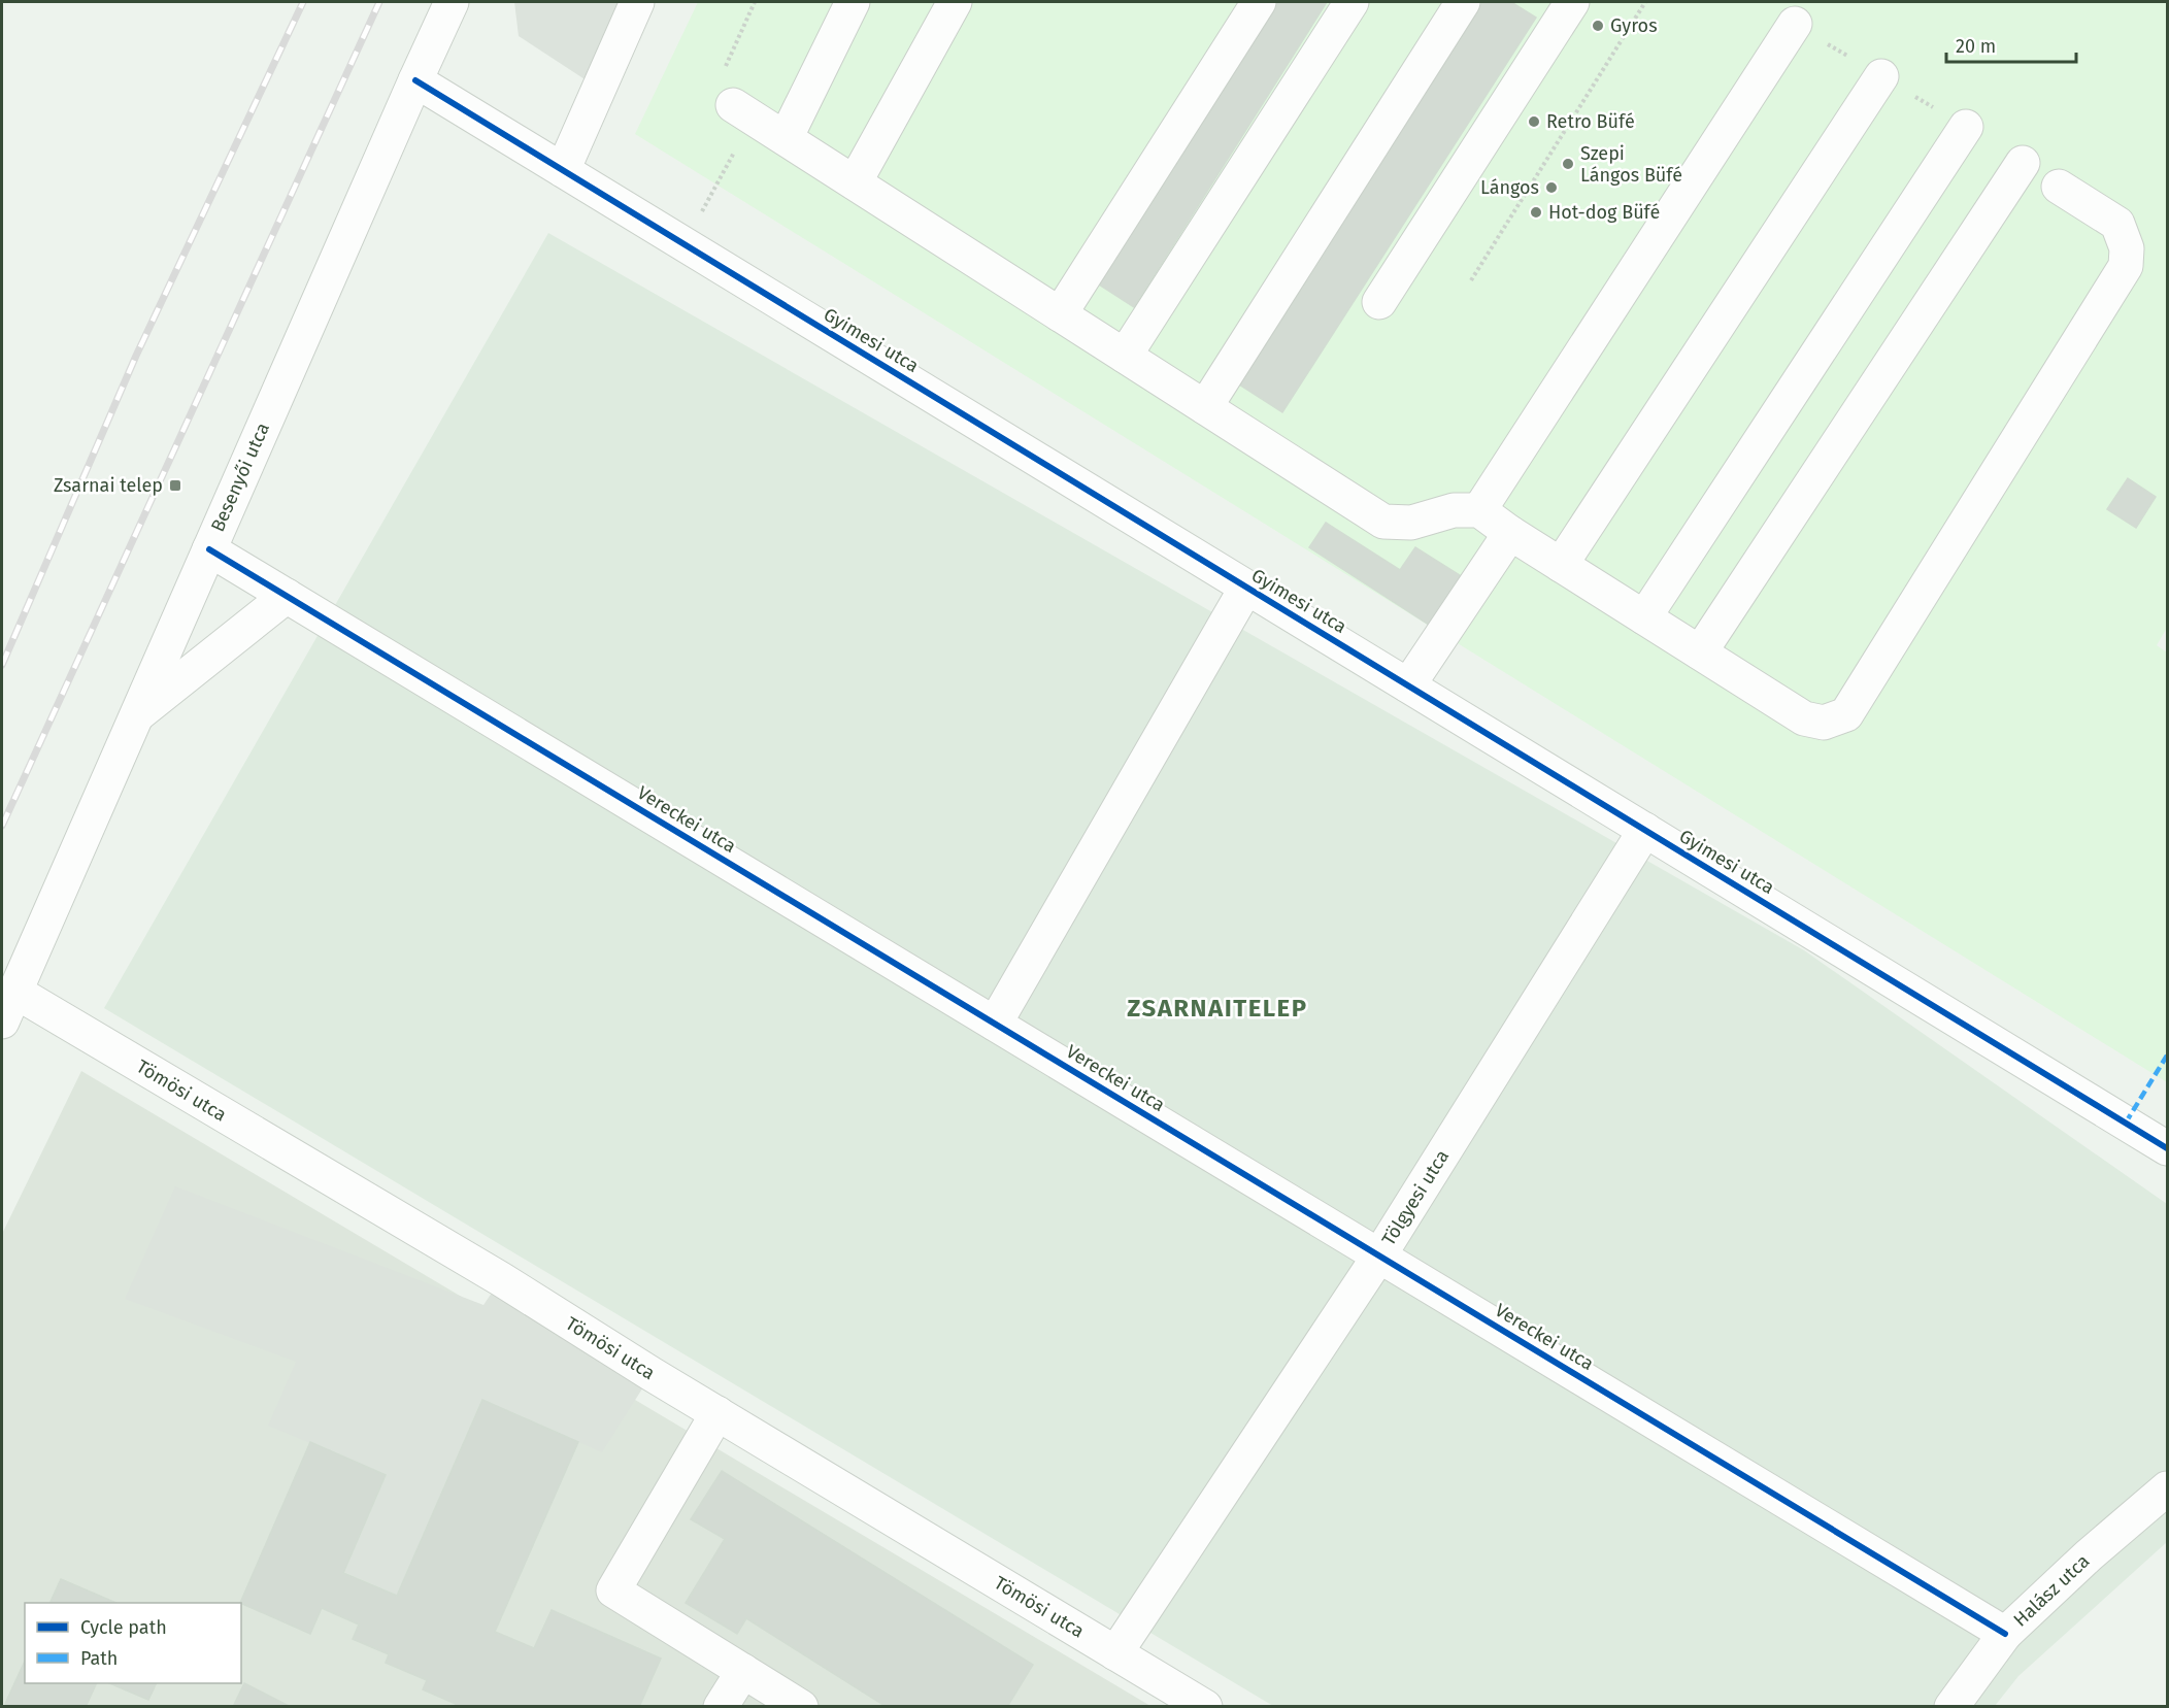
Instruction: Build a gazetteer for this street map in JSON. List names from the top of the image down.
{
  "streets": {
    "street": [
      "Gyimesi utca",
      "Besenyői utca",
      "Vereckei utca",
      "Tömösi utca",
      "Tölgyesi utca",
      "Halász utca"
    ]
  },
  "crossings": [
    ["Gyimesi utca", "Besenyői utca"],
    ["Gyimesi utca", "Tölgyesi utca"],
    ["Besenyői utca", "Vereckei utca"],
    ["Besenyői utca", "Tömösi utca"],
    ["Vereckei utca", "Tölgyesi utca"],
    ["Vereckei utca", "Halász utca"],
    ["Tömösi utca", "Tölgyesi utca"]
  ],
  "districts": ["ZSARNAITELEP"],
  "places": {
    "other": [
      "Gyros",
      "Retro Büfé",
      "Szepi Lángos Büfé",
      "Lángos",
      "Hot-dog Büfé"
    ],
    "transit": ["Zsarnai telep"]
  },
  "legend": ["Cycle path", "Path"],
  "scale_bar": "20 m"
}
